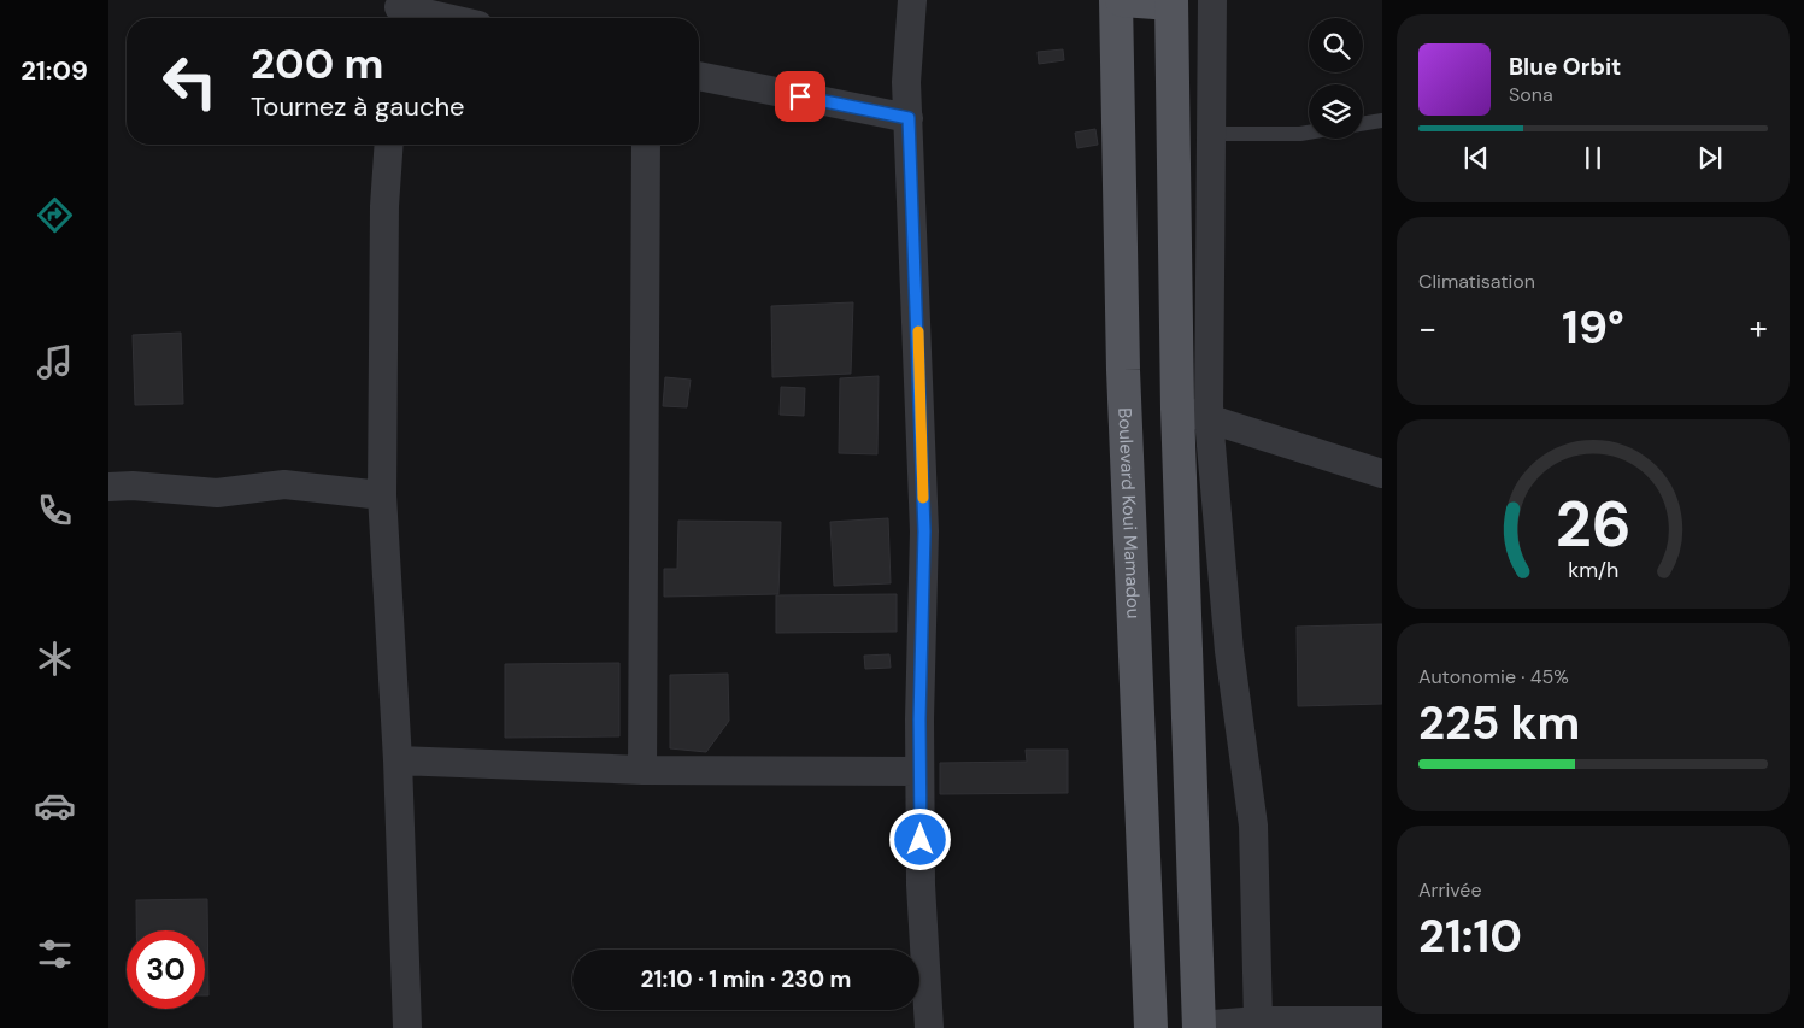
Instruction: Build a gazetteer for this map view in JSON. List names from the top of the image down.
{
  "streets": {
    "main road": ["Boulevard Koui Mamadou"]
  },
  "page": {
    "tabs": "21:09",
    "turn": ["200 m", "Tournez à gauche"],
    "song": ["Blue Orbit", "Sona"],
    "tile": [
      "Climatisation",
      ["Autonomie · 45%", "225 km"],
      ["Arrivée", "21:10"]
    ],
    "heat": ["−", "19°", "+"],
    "limit": "30",
    "trip": "21:10 · 1 min · 230 m",
    "gauge": ["26", "km/h"]
  }
}
